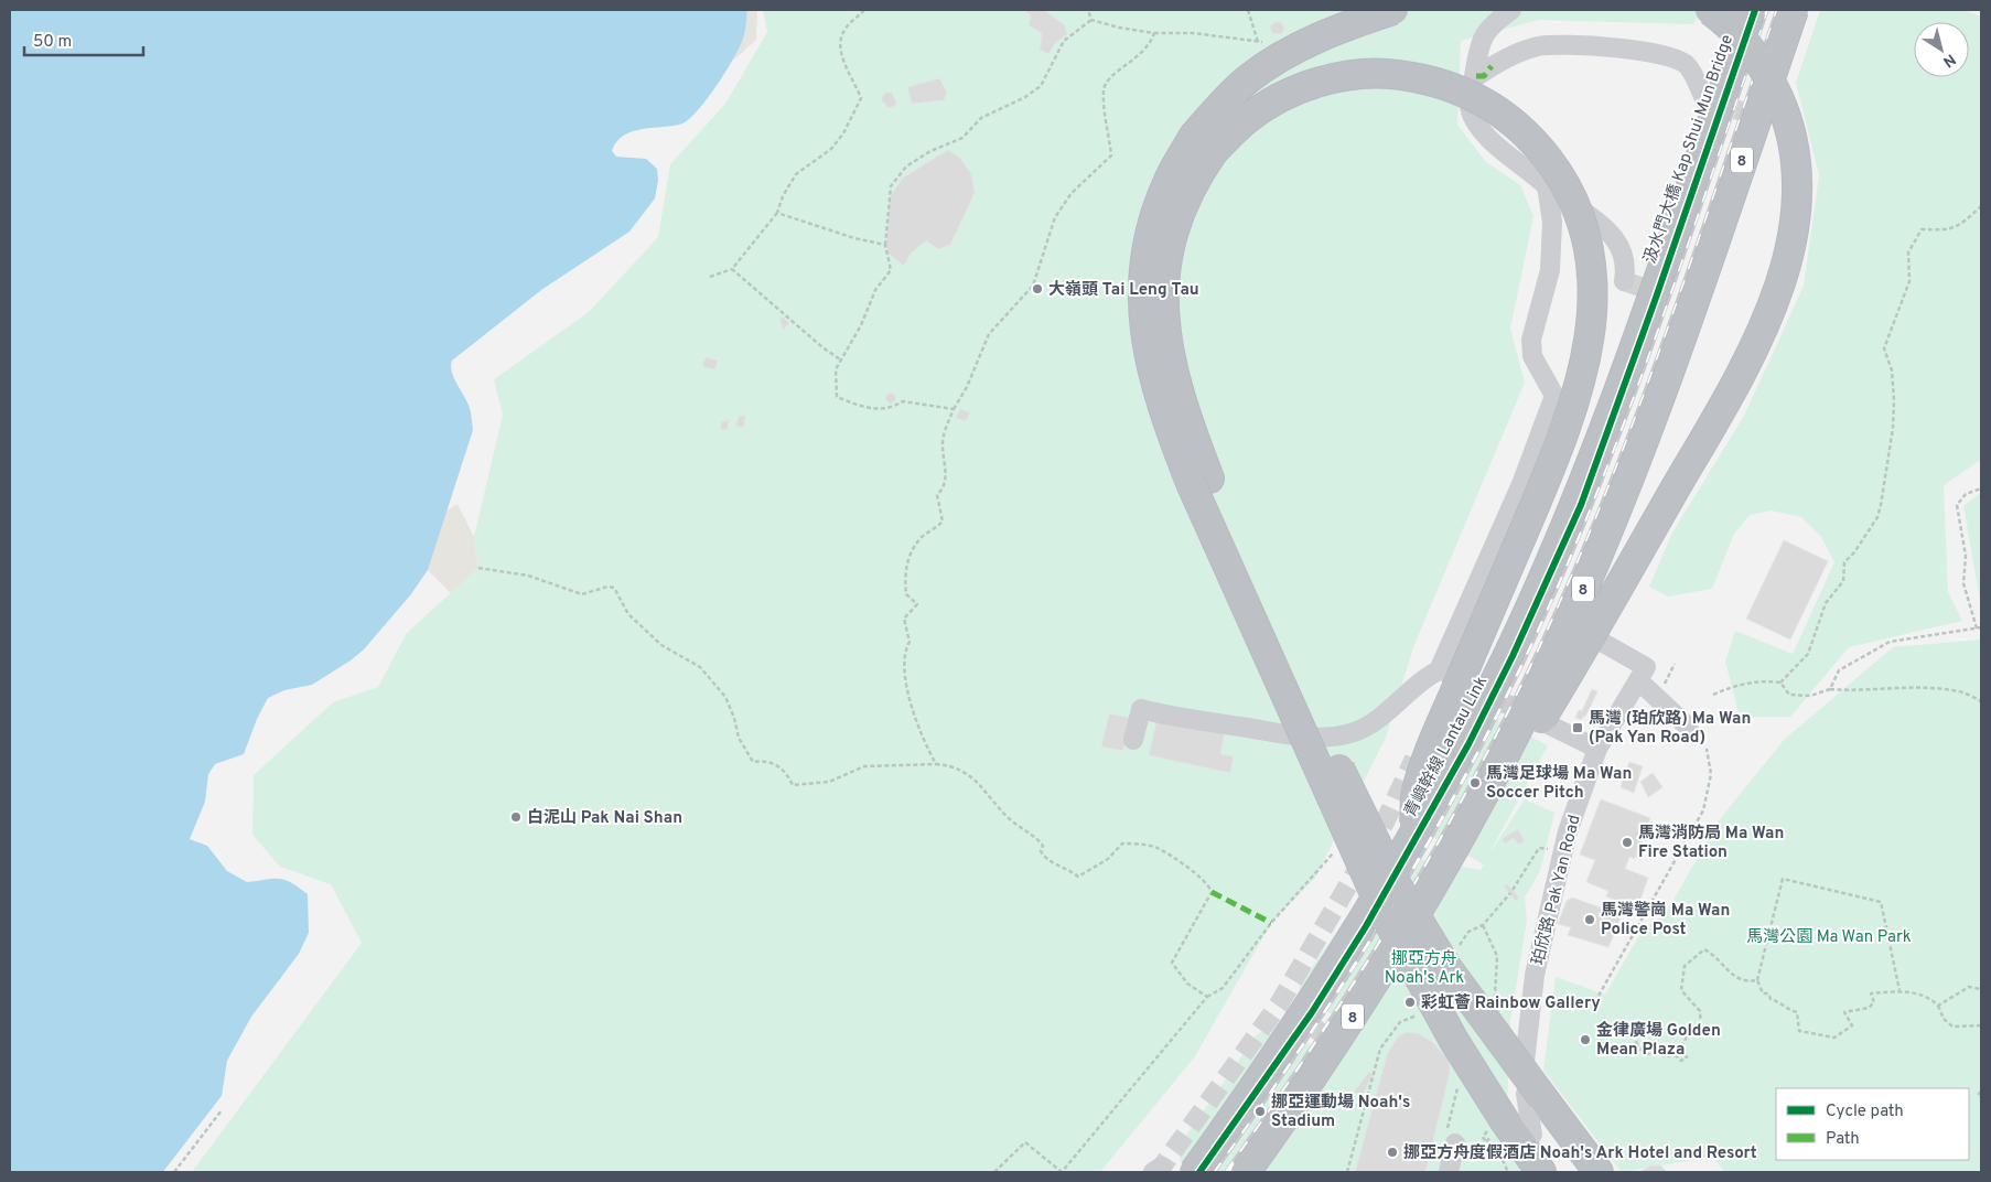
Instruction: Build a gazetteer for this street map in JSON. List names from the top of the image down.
{
  "streets": {
    "highway": ["汲水門大橋 Kap Shui Mun Bridge", "8", "青嶼幹線 Lantau Link"],
    "street": ["珀欣路 Pak Yan Road"]
  },
  "crossings": [
    ["汲水門大橋 Kap Shui Mun Bridge", "青嶼幹線 Lantau Link"]
  ],
  "parks": ["馬灣公園 Ma Wan Park", "挪亞方舟 Noah's Ark"],
  "places": {
    "other": [
      "大嶺頭 Tai Leng Tau",
      "馬灣足球場 Ma Wan Soccer Pitch",
      "白泥山 Pak Nai Shan",
      "馬灣消防局 Ma Wan Fire Station",
      "馬灣警崗 Ma Wan Police Post",
      "彩虹薈 Rainbow Gallery",
      "金律廣場 Golden Mean Plaza",
      "挪亞運動場 Noah's Stadium",
      "挪亞方舟度假酒店 Noah's Ark Hotel and Resort"
    ],
    "transit": ["馬灣 (珀欣路) Ma Wan (Pak Yan Road)"]
  },
  "legend": ["Cycle path", "Path"],
  "scale_bar": "50 m",
  "north": "bottom right"
}
